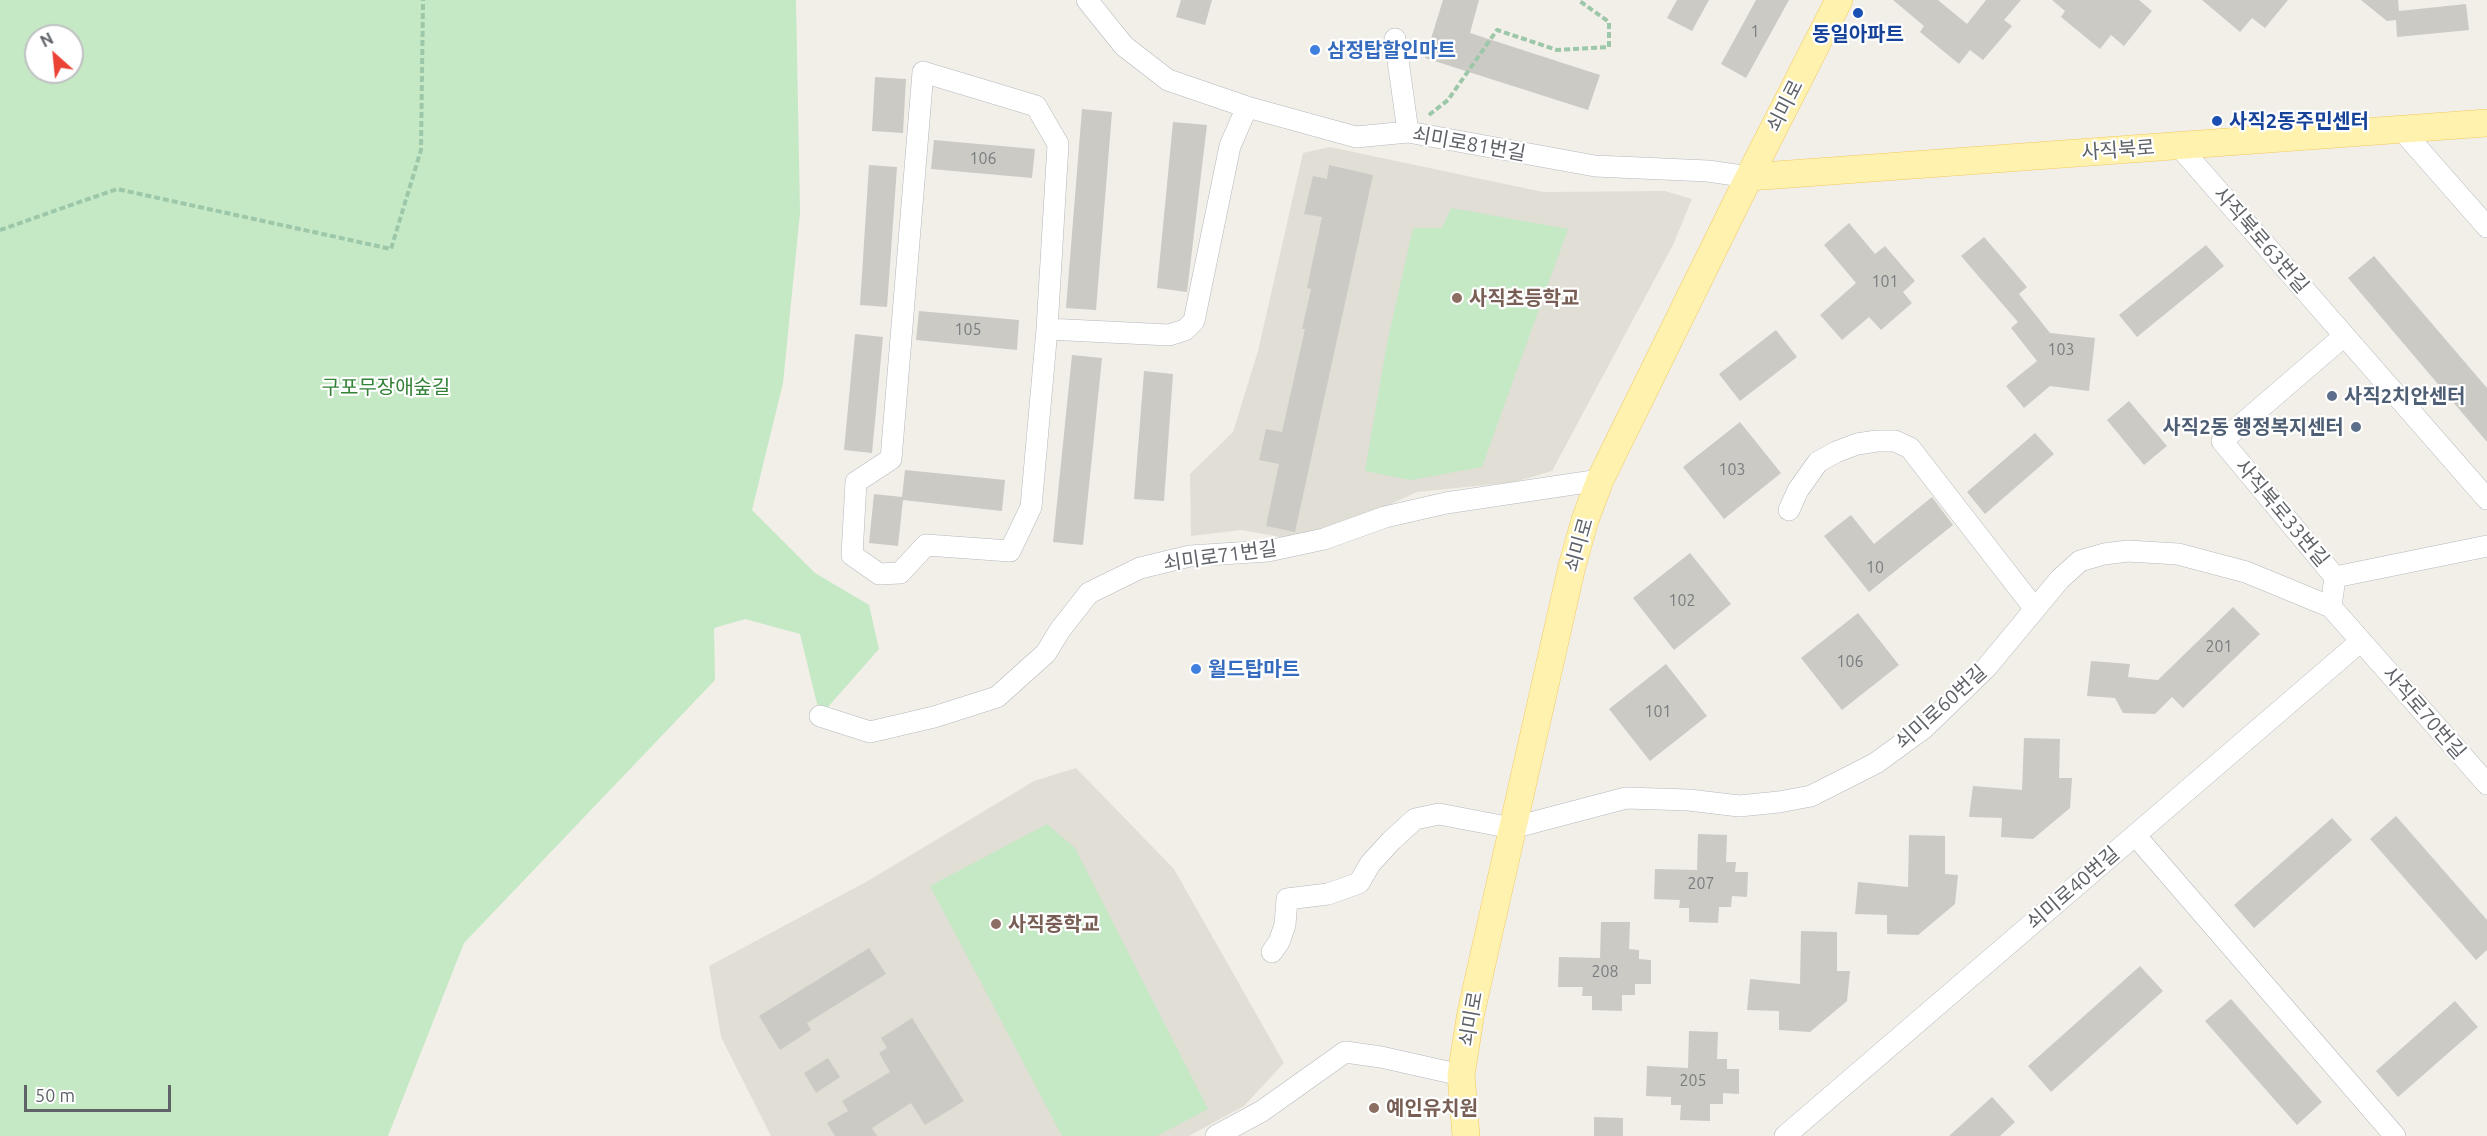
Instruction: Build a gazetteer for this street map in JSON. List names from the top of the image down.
{
  "streets": {
    "main road": ["쇠미로", "사직북로"],
    "street": [
      "쇠미로81번길",
      "사직북로63번길",
      "사직북로33번길",
      "쇠미로71번길",
      "쇠미로60번길",
      "사직로70번길",
      "쇠미로40번길"
    ]
  },
  "crossings": [
    ["쇠미로", "쇠미로81번길"],
    ["쇠미로", "사직북로"],
    ["쇠미로", "쇠미로71번길"],
    ["쇠미로", "쇠미로60번길"],
    ["쇠미로81번길", "사직북로"],
    ["사직북로", "사직북로63번길"],
    ["사직북로63번길", "사직북로33번길"],
    ["쇠미로60번길", "사직로70번길"],
    ["사직로70번길", "쇠미로40번길"]
  ],
  "parks": ["구포무장애숲길"],
  "places": [
    "동일아파트",
    "삼정탑할인마트",
    "사직2동주민센터",
    "사직초등학교",
    "사직2치안센터",
    "사직2동 행정복지센터",
    "월드탑마트",
    "사직중학교",
    "예인유치원"
  ],
  "house_numbers": [
    "1",
    "106",
    "101",
    "105",
    "103",
    "103",
    "10",
    "102",
    "201",
    "106",
    "101",
    "207",
    "208",
    "205"
  ],
  "scale_bar": "50 m",
  "north": "top left"
}
